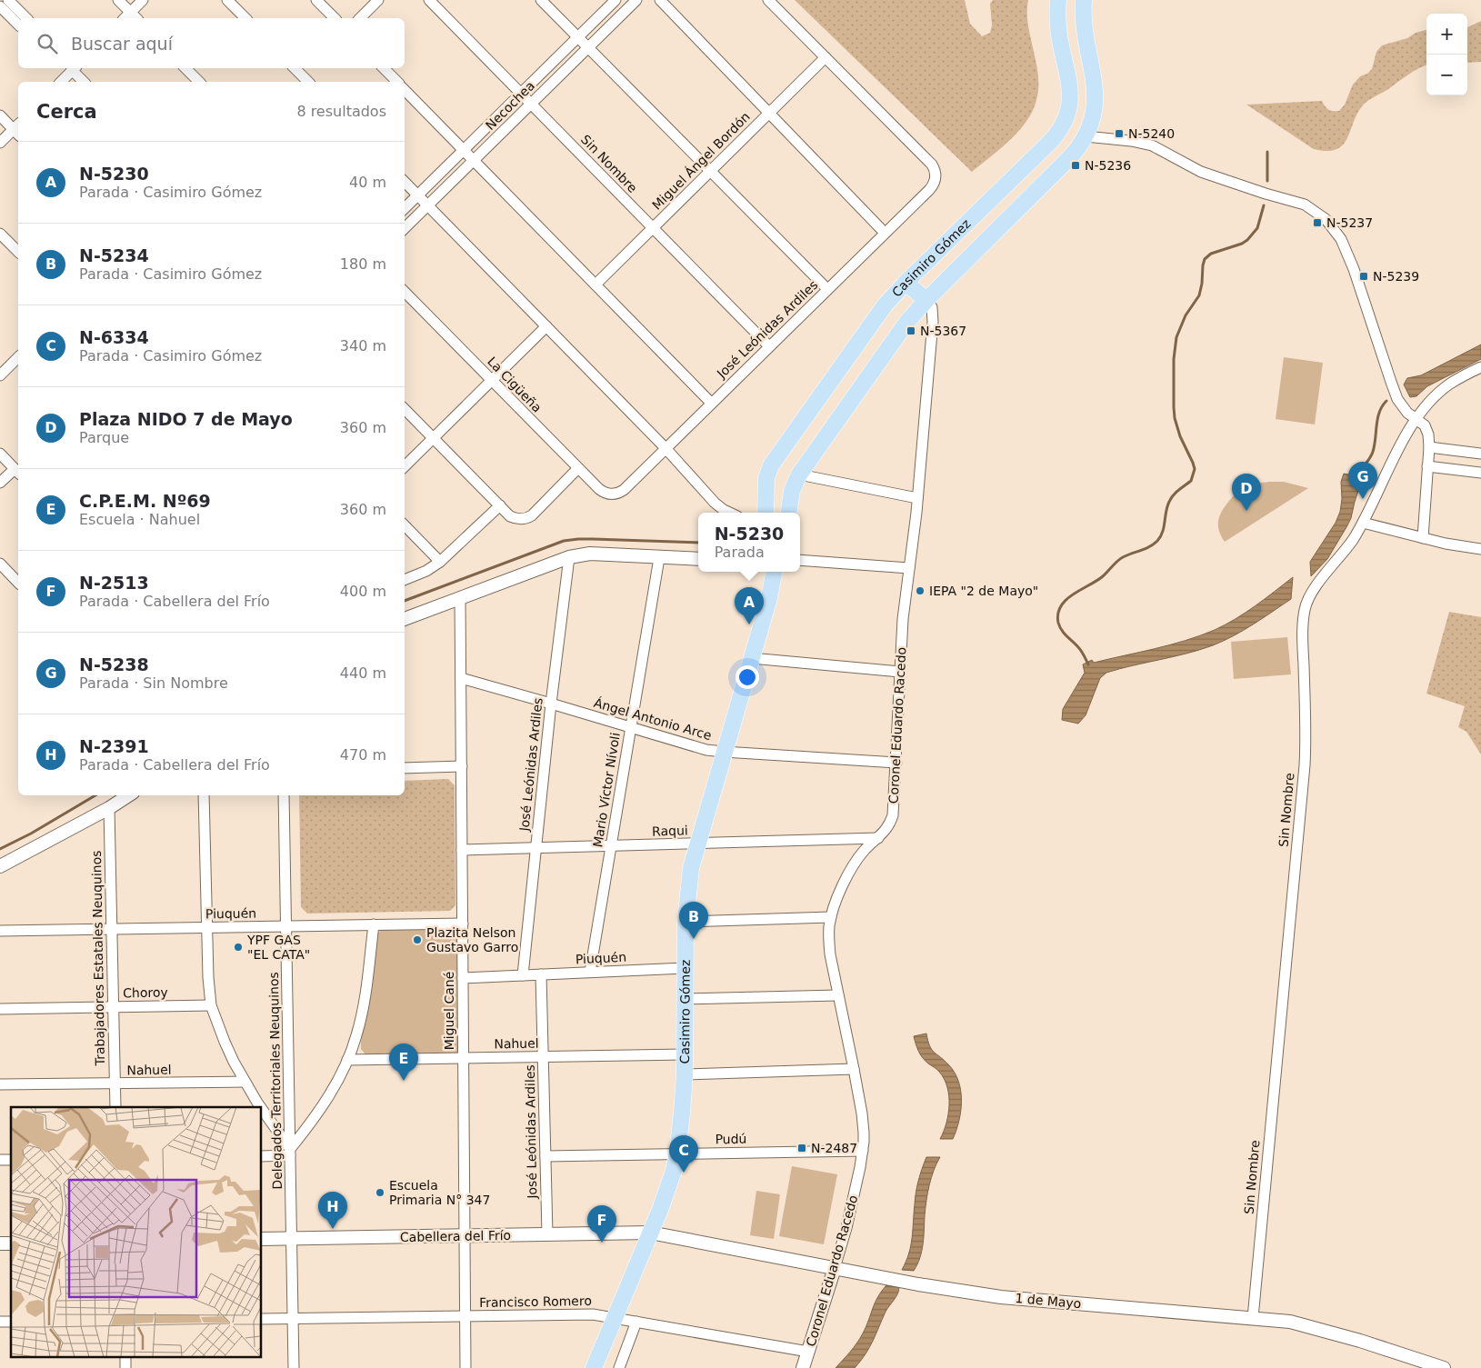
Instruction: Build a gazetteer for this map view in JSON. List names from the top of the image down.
{
  "streets": {
    "main road": ["Casimiro Gómez"],
    "street": [
      "Necochea",
      "Miguel Ángel Bordón",
      "Sin Nombre",
      "José Leónidas Ardiles",
      "La Cigüeña",
      "Ángel Antonio Arce",
      "Coronel Eduardo Racedo",
      "Mario Víctor Nívoli",
      "Raqui",
      "Piuquén",
      "Trabajadores Estatales Neuquinos",
      "Choroy",
      "Miguel Cané",
      "Nahuel",
      "Delegados Territoriales Neuquinos",
      "Pudú",
      "Cabellera del Frío",
      "1 de Mayo",
      "Francisco Romero"
    ]
  },
  "crossings": [
    ["Necochea", "Sin Nombre"],
    ["Miguel Ángel Bordón", "Sin Nombre"],
    ["Miguel Ángel Bordón", "José Leónidas Ardiles"],
    ["Sin Nombre", "José Leónidas Ardiles"],
    ["Sin Nombre", "1 de Mayo"],
    ["Casimiro Gómez", "Ángel Antonio Arce"],
    ["Casimiro Gómez", "Coronel Eduardo Racedo"],
    ["Casimiro Gómez", "Raqui"],
    ["Casimiro Gómez", "Piuquén"],
    ["Casimiro Gómez", "Nahuel"],
    ["Casimiro Gómez", "Pudú"],
    ["Casimiro Gómez", "Cabellera del Frío"],
    ["Casimiro Gómez", "1 de Mayo"],
    ["Casimiro Gómez", "Francisco Romero"],
    ["José Leónidas Ardiles", "La Cigüeña"],
    ["José Leónidas Ardiles", "Ángel Antonio Arce"],
    ["José Leónidas Ardiles", "Raqui"],
    ["José Leónidas Ardiles", "Piuquén"],
    ["José Leónidas Ardiles", "Nahuel"],
    ["José Leónidas Ardiles", "Pudú"],
    ["José Leónidas Ardiles", "Cabellera del Frío"],
    ["Ángel Antonio Arce", "Coronel Eduardo Racedo"],
    ["Ángel Antonio Arce", "Mario Víctor Nívoli"],
    ["Ángel Antonio Arce", "Miguel Cané"],
    ["Coronel Eduardo Racedo", "Raqui"],
    ["Coronel Eduardo Racedo", "Pudú"],
    ["Coronel Eduardo Racedo", "1 de Mayo"],
    ["Coronel Eduardo Racedo", "Francisco Romero"],
    ["Mario Víctor Nívoli", "Raqui"],
    ["Mario Víctor Nívoli", "Piuquén"],
    ["Raqui", "Miguel Cané"],
    ["Piuquén", "Trabajadores Estatales Neuquinos"],
    ["Piuquén", "Miguel Cané"],
    ["Piuquén", "Delegados Territoriales Neuquinos"],
    ["Trabajadores Estatales Neuquinos", "Choroy"],
    ["Trabajadores Estatales Neuquinos", "Nahuel"],
    ["Miguel Cané", "Nahuel"],
    ["Miguel Cané", "Cabellera del Frío"],
    ["Miguel Cané", "Francisco Romero"],
    ["Delegados Territoriales Neuquinos", "Cabellera del Frío"],
    ["Delegados Territoriales Neuquinos", "Francisco Romero"],
    ["Cabellera del Frío", "1 de Mayo"]
  ],
  "places": {
    "transit": [
      "N-5240",
      "N-5236",
      "N-5237",
      "N-5239",
      "N-5367",
      "N-2487"
    ],
    "other": [
      "IEPA \"2 de Mayo\"",
      "Plazita Nelson Gustavo Garro",
      "YPF GAS \"EL CATA\"",
      "Escuela Primaria N° 347"
    ]
  },
  "page": {
    "map_buttons": ["+", "−"],
    "search": "Buscar aquí",
    "heading": ["Cerca", "8 resultados"],
    "list": [
      {
        "mark": "A",
        "name": "N-5230",
        "note": "Parada · Casimiro Gómez",
        "value": "40 m"
      },
      {
        "mark": "B",
        "name": "N-5234",
        "note": "Parada · Casimiro Gómez",
        "value": "180 m"
      },
      {
        "mark": "C",
        "name": "N-6334",
        "note": "Parada · Casimiro Gómez",
        "value": "340 m"
      },
      {
        "mark": "D",
        "name": "Plaza NIDO 7 de Mayo",
        "note": "Parque",
        "value": "360 m"
      },
      {
        "mark": "E",
        "name": "C.P.E.M. Nº69",
        "note": "Escuela · Nahuel",
        "value": "360 m"
      },
      {
        "mark": "F",
        "name": "N-2513",
        "note": "Parada · Cabellera del Frío",
        "value": "400 m"
      },
      {
        "mark": "G",
        "name": "N-5238",
        "note": "Parada · Sin Nombre",
        "value": "440 m"
      },
      {
        "mark": "H",
        "name": "N-2391",
        "note": "Parada · Cabellera del Frío",
        "value": "470 m"
      }
    ],
    "pins": [
      "G",
      "D",
      "A",
      "B",
      "E",
      "C",
      "H",
      "F"
    ],
    "popup": ["N-5230", "Parada"]
  }
}
